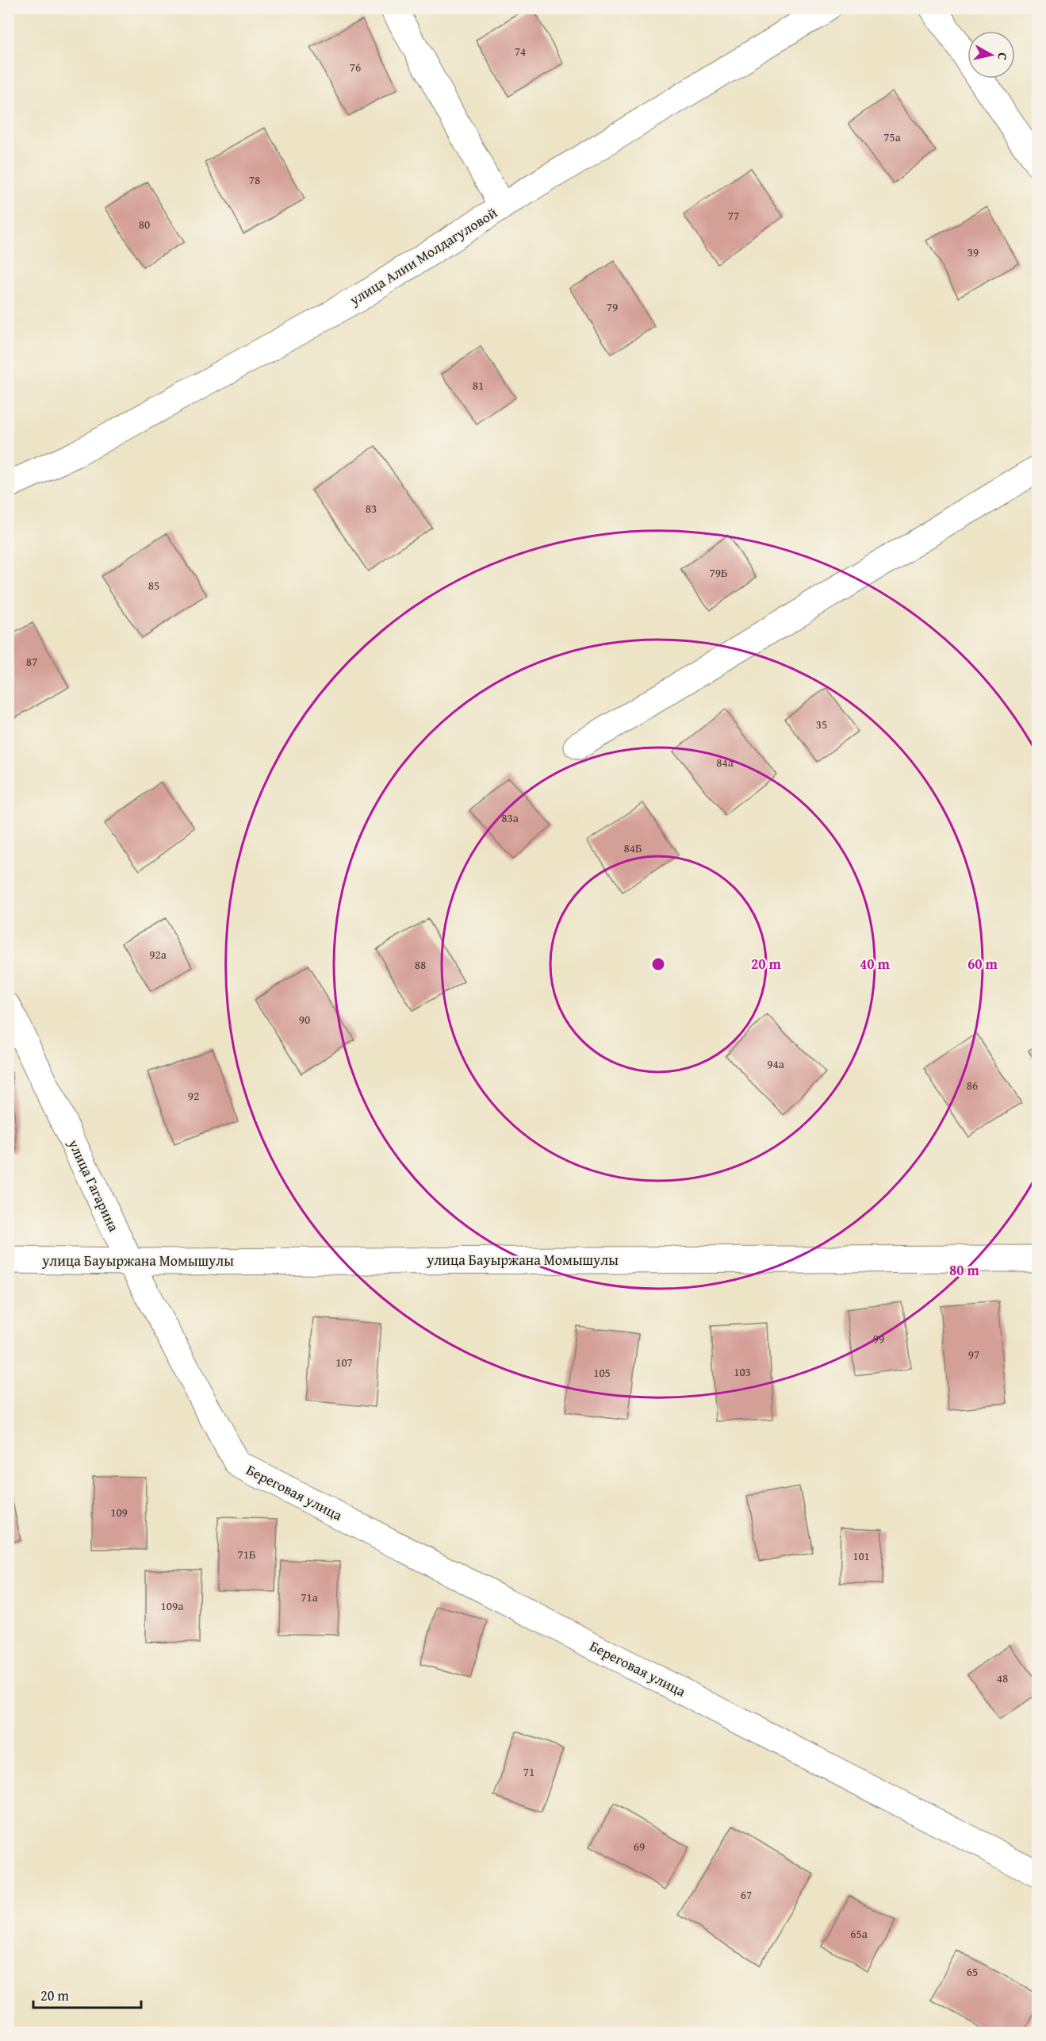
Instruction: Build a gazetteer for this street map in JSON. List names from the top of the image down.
{
  "streets": {
    "street": [
      "улица Алии Молдагуловой",
      "улица Гагарина",
      "улица Бауыржана Момышулы",
      "Береговая улица"
    ]
  },
  "crossings": [
    ["улица Гагарина", "улица Бауыржана Момышулы"],
    ["улица Гагарина", "Береговая улица"]
  ],
  "house_numbers": [
    "74",
    "76",
    "75а",
    "78",
    "77",
    "80",
    "39",
    "79",
    "81",
    "83",
    "79Б",
    "85",
    "87",
    "35",
    "84а",
    "83а",
    "84Б",
    "92а",
    "88",
    "90",
    "94а",
    "86",
    "92",
    "99",
    "97",
    "107",
    "103",
    "105",
    "109",
    "71Б",
    "101",
    "71а",
    "109а",
    "48",
    "71",
    "69",
    "67",
    "65а",
    "65"
  ],
  "scale_bar": "20 m",
  "north": "right",
  "rings": [
    "20 m",
    "40 m",
    "60 m",
    "80 m"
  ]
}
